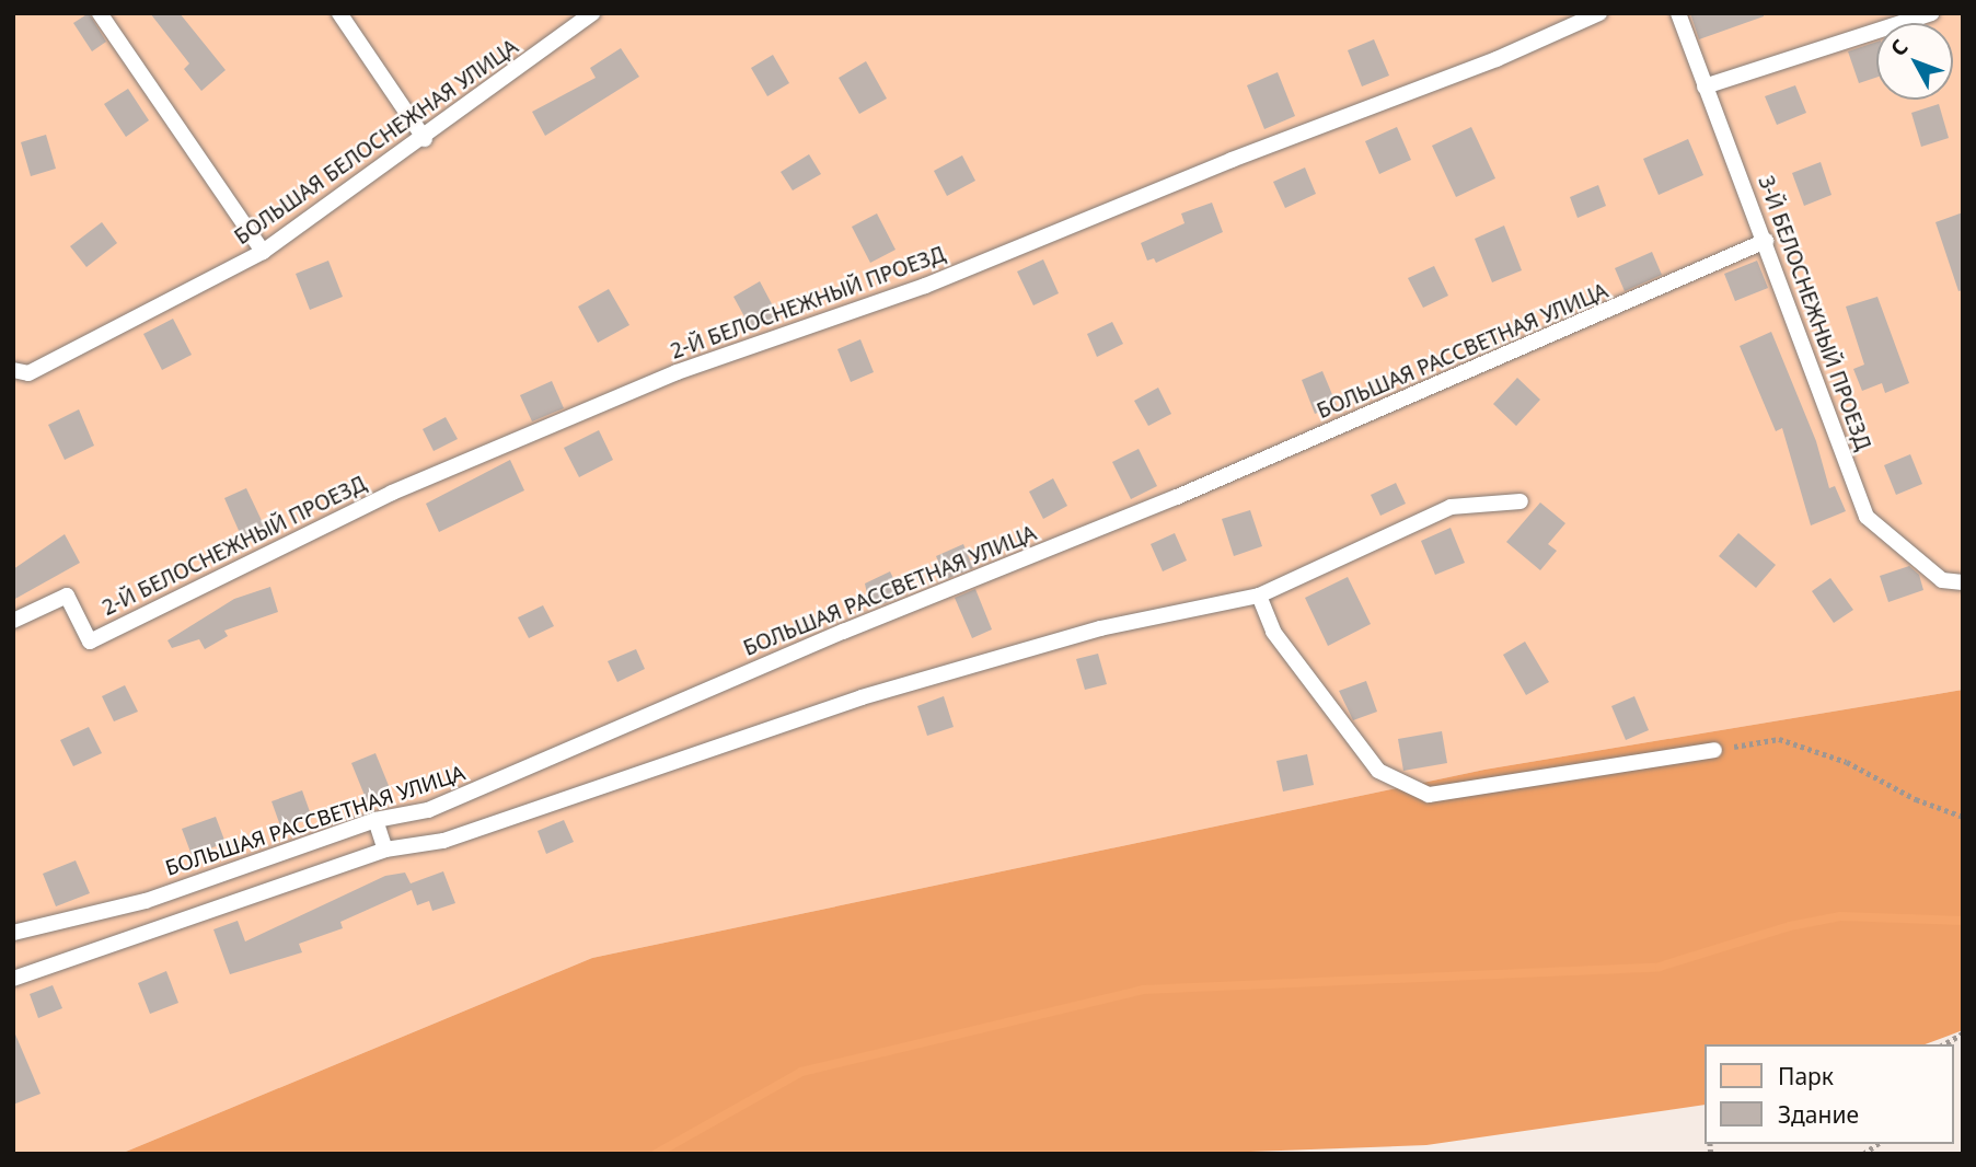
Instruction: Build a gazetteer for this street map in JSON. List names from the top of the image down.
{
  "streets": {
    "lane": [
      "БОЛЬШАЯ БЕЛОСНЕЖНАЯ УЛИЦА",
      "2-Й БЕЛОСНЕЖНЫЙ ПРОЕЗД",
      "3-Й БЕЛОСНЕЖНЫЙ ПРОЕЗД",
      "БОЛЬШАЯ РАССВЕТНАЯ УЛИЦА"
    ]
  },
  "crossings": [
    ["3-Й БЕЛОСНЕЖНЫЙ ПРОЕЗД", "БОЛЬШАЯ РАССВЕТНАЯ УЛИЦА"]
  ],
  "legend": ["Парк", "Здание"],
  "north": "top left"
}
